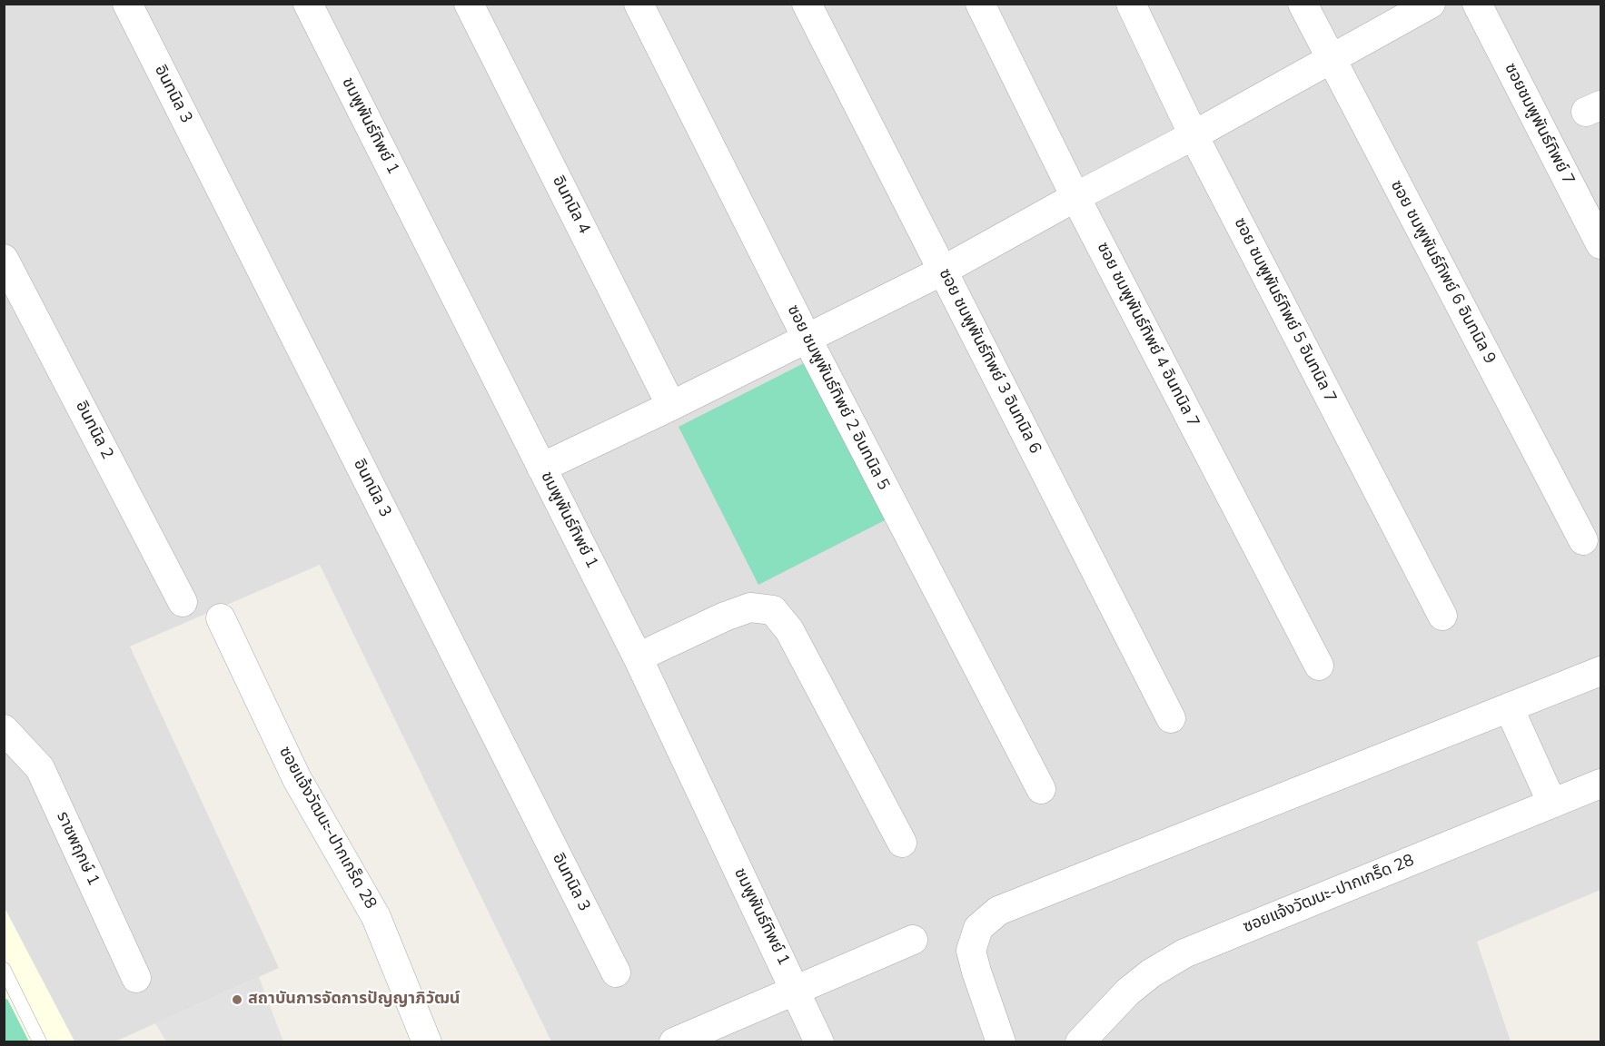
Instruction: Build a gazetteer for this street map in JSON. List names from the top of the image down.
{
  "streets": {
    "street": [
      "อินทนิล 3",
      "ซอยชมพูพันธ์ทิพย์ 7",
      "ชมพูพันธ์ทิพย์ 1",
      "อินทนิล 4",
      "ซอย ชมพูพันธ์ทิพย์ 6 อินทนิล 9",
      "ซอย ชมพูพันธ์ทิพย์ 5 อินทนิล 7",
      "ซอย ชมพูพันธ์ทิพย์ 4 อินทนิล 7",
      "ซอย ชมพูพันธ์ทิพย์ 3 อินทนิล 6",
      "ซอย ชมพูพันธ์ทิพย์ 2 อินทนิล 5",
      "อินทนิล 2",
      "ซอยแจ้งวัฒนะ-ปากเกร็ด 28",
      "ราชพฤกษ์ 1"
    ]
  },
  "places": ["สถาบันการจัดการปัญญาภิวัฒน์"]
}
